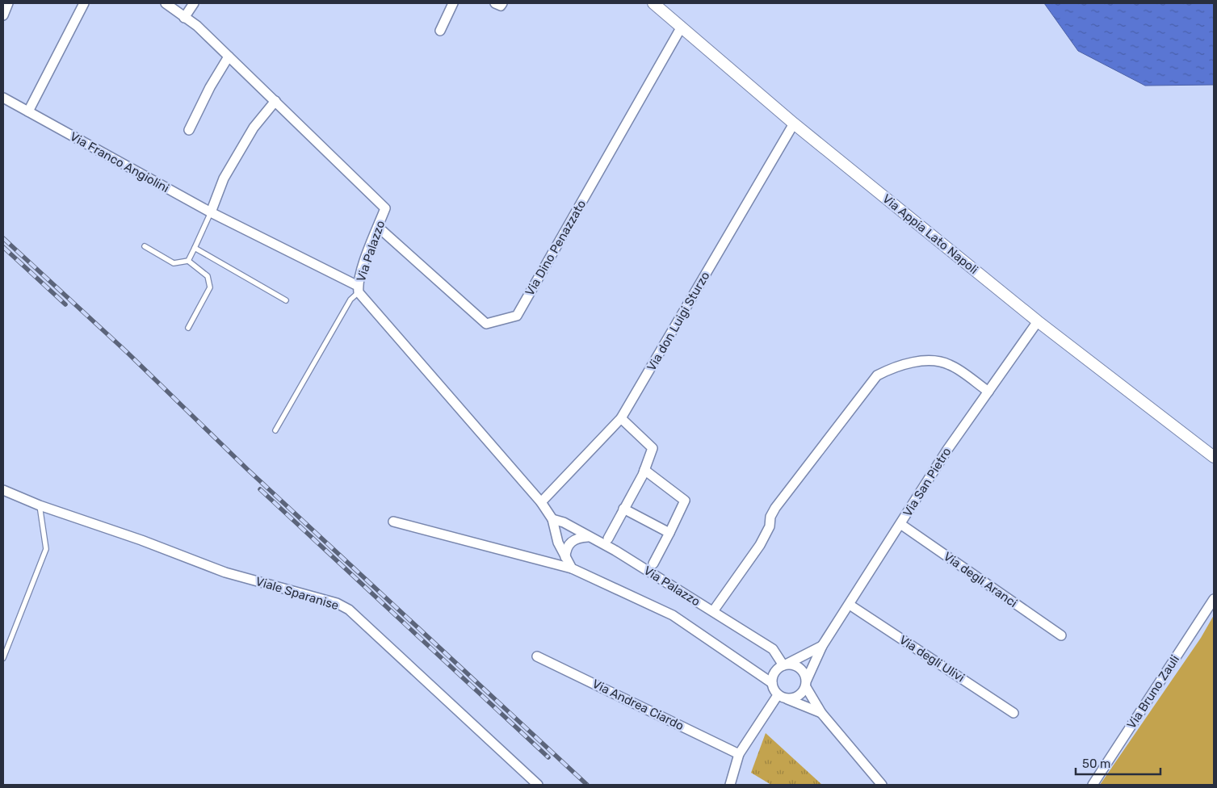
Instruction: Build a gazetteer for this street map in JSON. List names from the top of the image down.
{
  "streets": {
    "street": [
      "Via Franco Angiolini",
      "Via Appia Lato Napoli",
      "Via Dino Penazzato",
      "Via Palazzo",
      "Via don Luigi Sturzo",
      "Via San Pietro",
      "Via degli Aranci",
      "Viale Sparanise",
      "Via degli Ulivi",
      "Via Bruno Zauli",
      "Via Andrea Ciardo"
    ]
  },
  "crossings": [
    ["Via Franco Angiolini", "Via Palazzo"],
    ["Via Appia Lato Napoli", "Via Dino Penazzato"],
    ["Via Appia Lato Napoli", "Via don Luigi Sturzo"],
    ["Via Appia Lato Napoli", "Via San Pietro"],
    ["Via Dino Penazzato", "Via Palazzo"],
    ["Via Palazzo", "Via don Luigi Sturzo"],
    ["Via Palazzo", "Via San Pietro"],
    ["Via San Pietro", "Via degli Aranci"],
    ["Via San Pietro", "Via degli Ulivi"]
  ],
  "scale_bar": "50 m"
}
